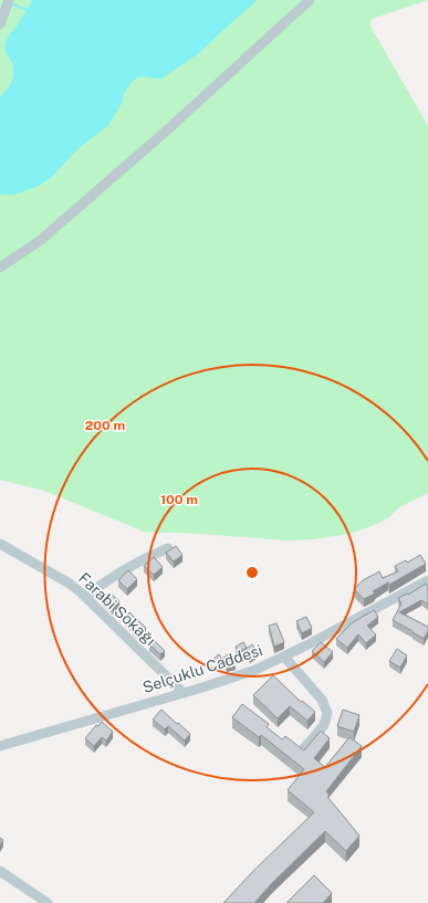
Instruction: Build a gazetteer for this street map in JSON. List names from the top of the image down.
{
  "streets": {
    "street": ["Farabi Sokağı", "Selçuklu Caddesi"]
  },
  "crossings": [
    ["Farabi Sokağı", "Selçuklu Caddesi"]
  ],
  "rings": ["200 m", "100 m"]
}
